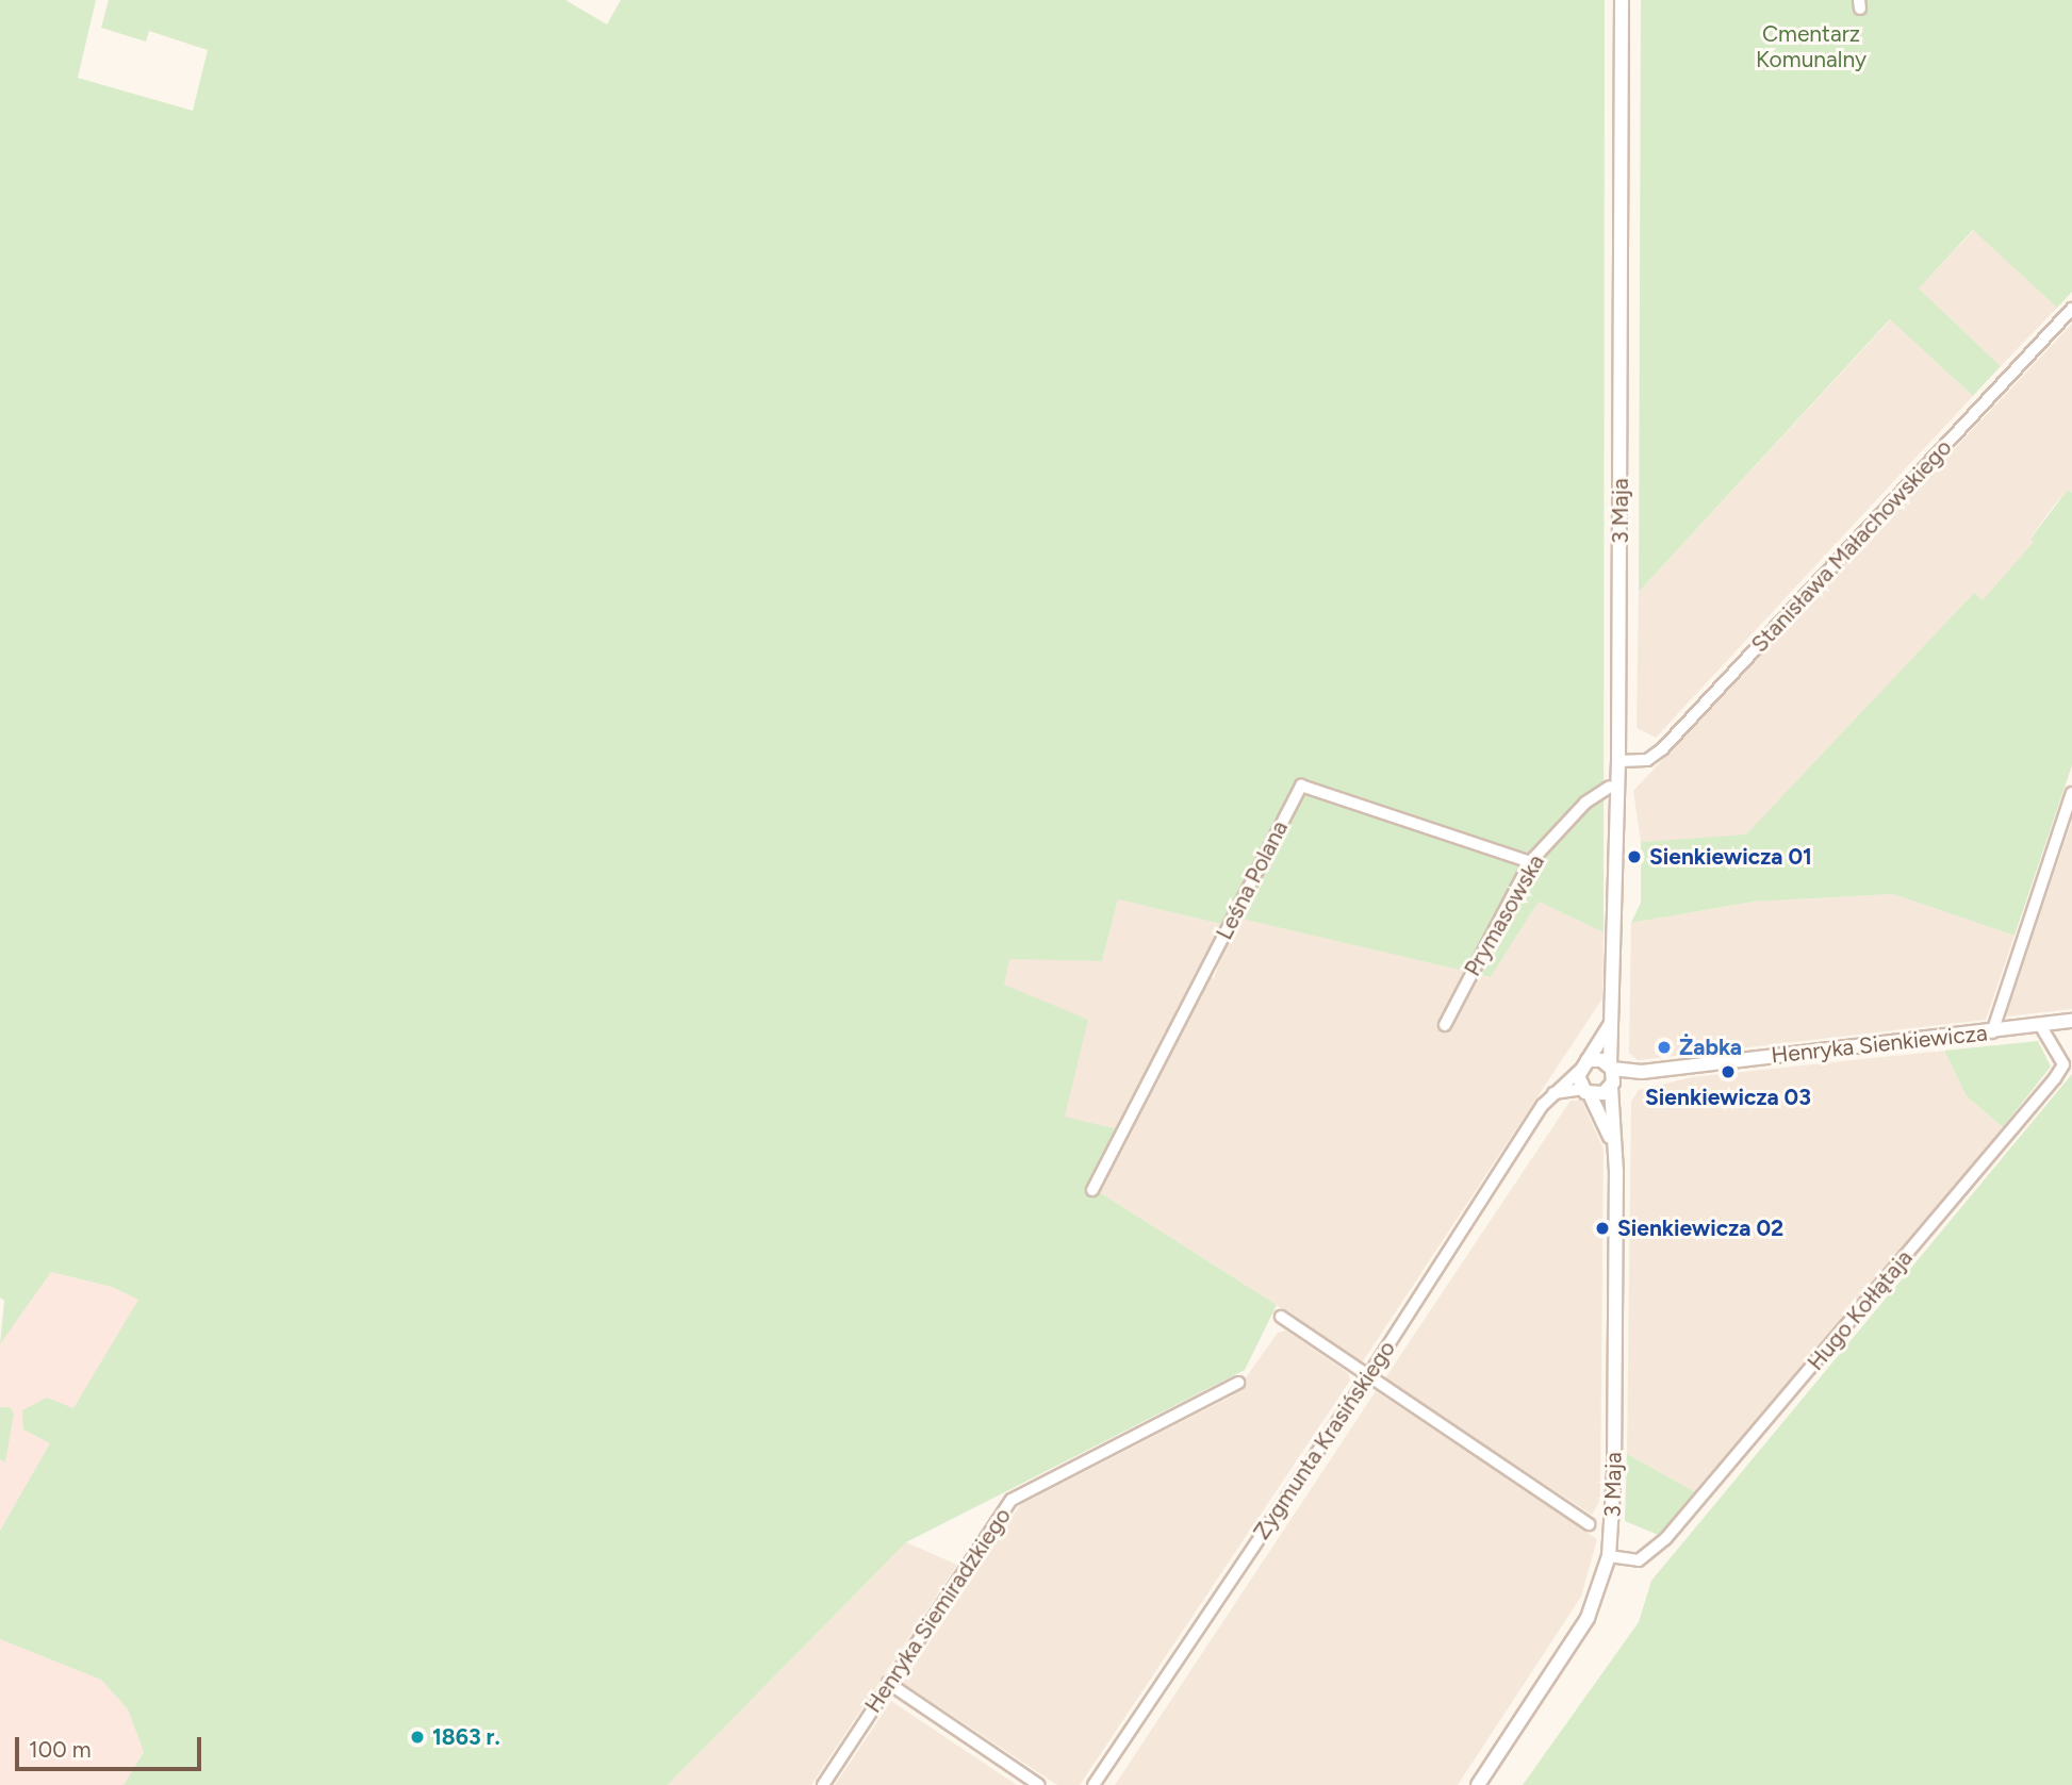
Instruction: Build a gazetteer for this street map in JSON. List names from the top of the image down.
{
  "streets": {
    "street": [
      "3 Maja",
      "Stanisława Małachowskiego",
      "Leśna Polana",
      "Prymasowska",
      "Henryka Sienkiewicza",
      "Hugo Kołłątaja",
      "Zygmunta Krasińskiego",
      "Henryka Siemiradzkiego"
    ]
  },
  "crossings": [
    ["3 Maja", "Stanisława Małachowskiego"],
    ["3 Maja", "Henryka Sienkiewicza"],
    ["3 Maja", "Hugo Kołłątaja"],
    ["3 Maja", "Zygmunta Krasińskiego"],
    ["Leśna Polana", "Prymasowska"],
    ["Henryka Sienkiewicza", "Hugo Kołłątaja"],
    ["Henryka Sienkiewicza", "Zygmunta Krasińskiego"]
  ],
  "parks": ["Cmentarz Komunalny"],
  "places": [
    "Sienkiewicza 01",
    "Żabka",
    "Sienkiewicza 03",
    "Sienkiewicza 02",
    "1863 r."
  ],
  "scale_bar": "100 m"
}
